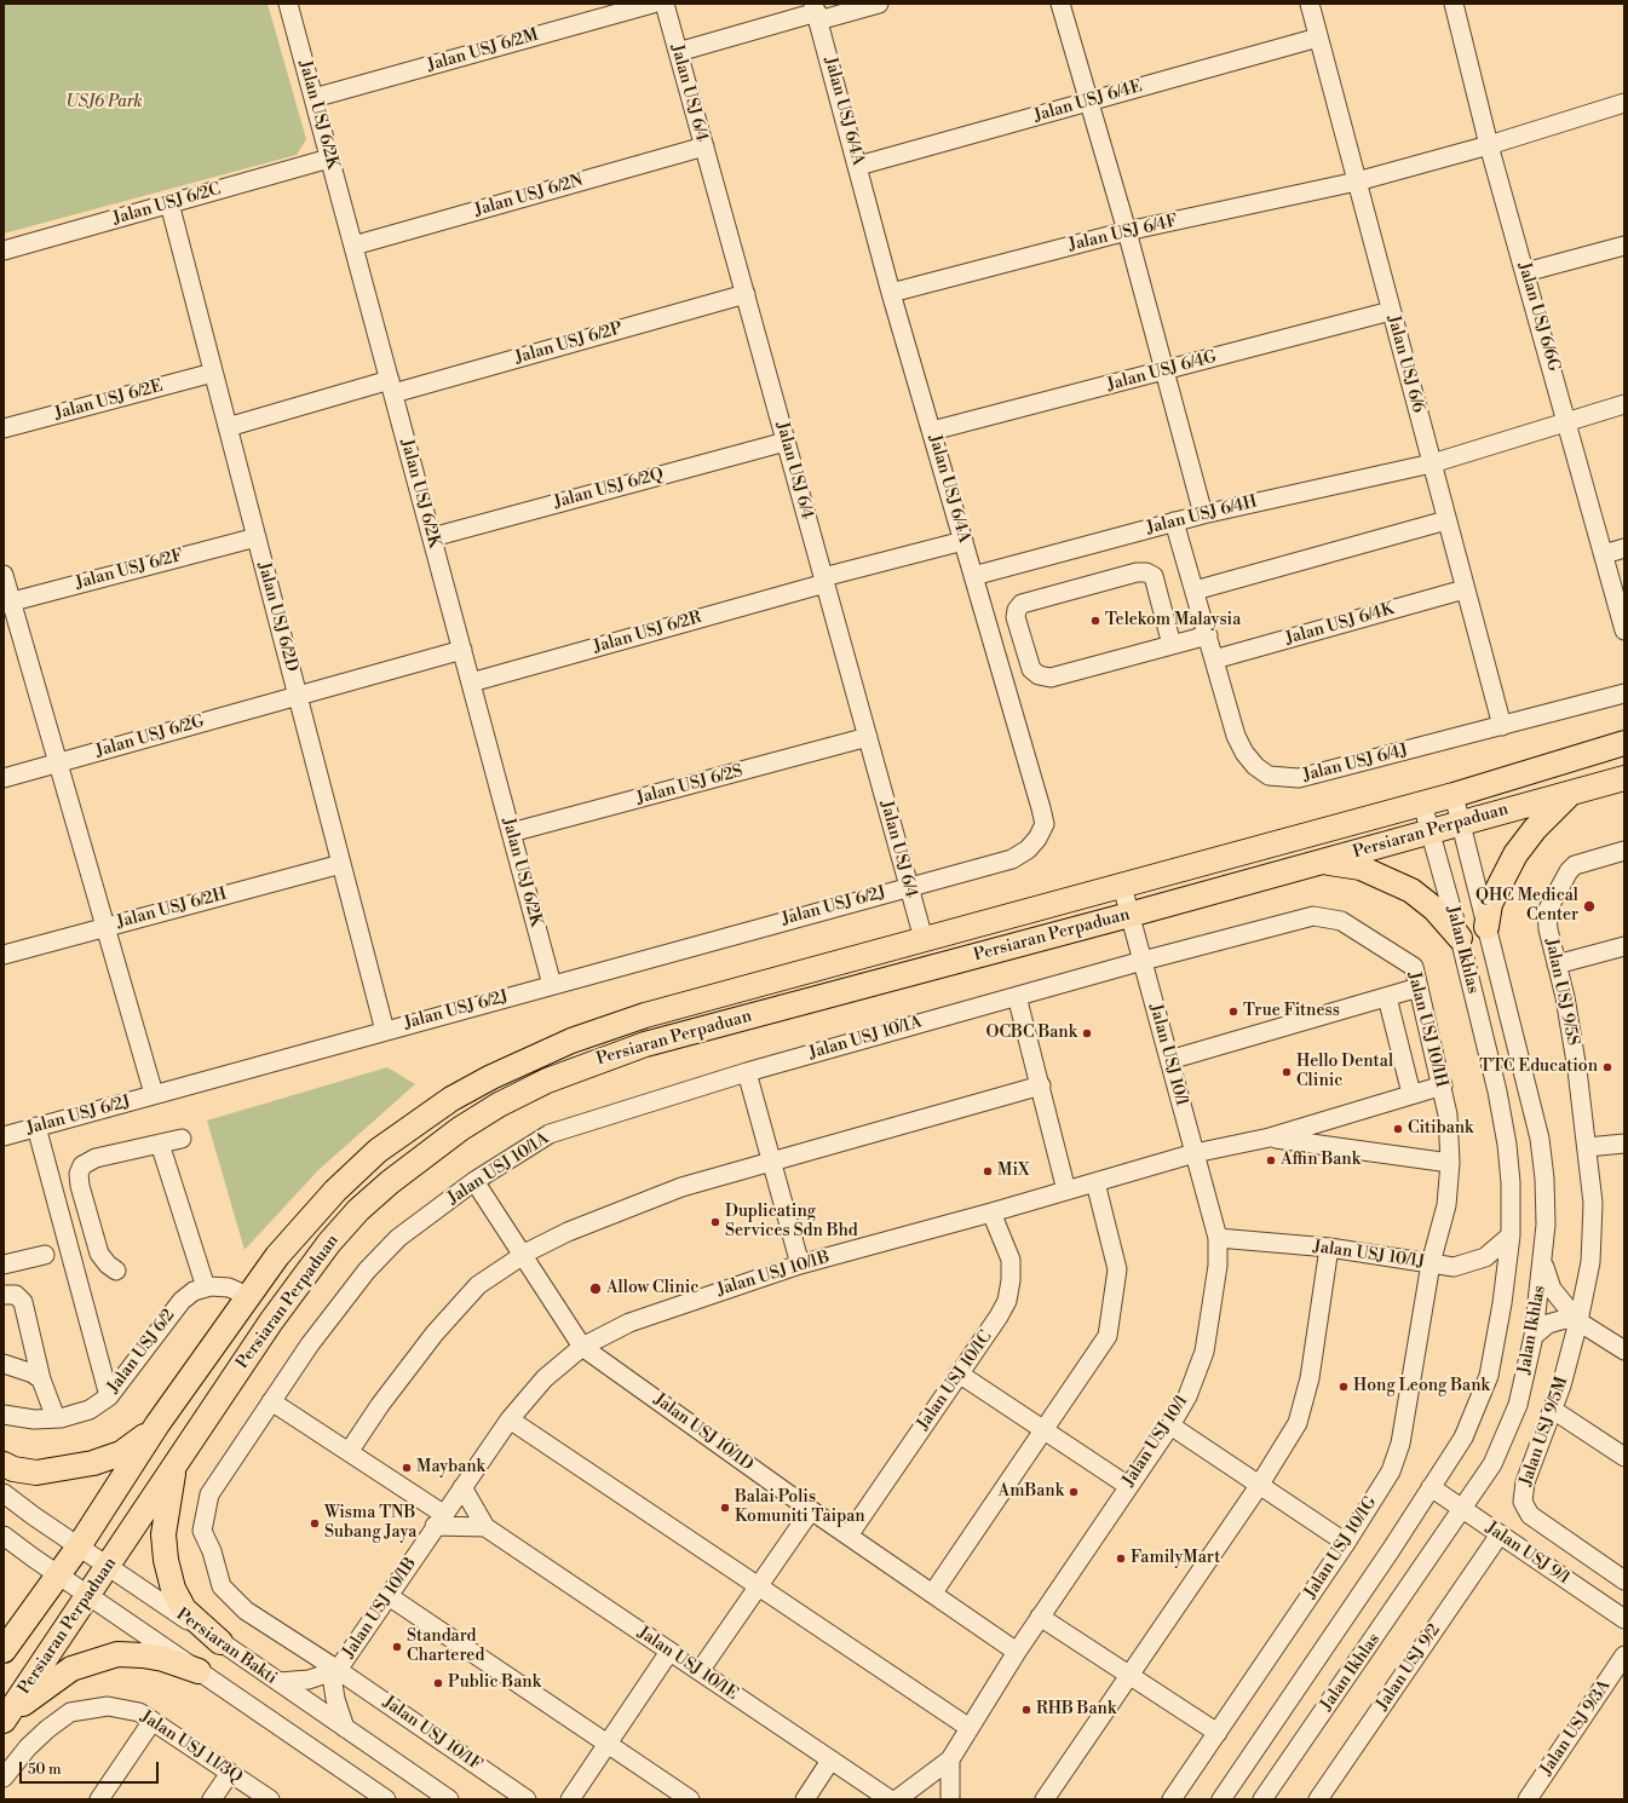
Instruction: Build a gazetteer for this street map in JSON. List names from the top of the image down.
{
  "streets": {
    "main road": ["Persiaran Perpaduan"],
    "street": [
      "Jalan USJ 6/2M",
      "Jalan USJ 6/4",
      "Jalan USJ 6/4E",
      "Jalan USJ 6/4A",
      "Jalan USJ 6/2K",
      "Jalan USJ 6/2N",
      "Jalan USJ 6/2C",
      "Jalan USJ 6/4F",
      "Jalan USJ 6/6G",
      "Jalan USJ 6/2P",
      "Jalan USJ 6/6",
      "Jalan USJ 6/4G",
      "Jalan USJ 6/2E",
      "Jalan USJ 6/2Q",
      "Jalan USJ 6/4H",
      "Jalan USJ 6/2F",
      "Jalan USJ 6/2D",
      "Jalan USJ 6/4K",
      "Jalan USJ 6/2R",
      "Jalan USJ 6/2G",
      "Jalan USJ 6/4J",
      "Jalan USJ 6/2S",
      "Jalan USJ 6/2J",
      "Jalan USJ 6/2H",
      "Jalan Ikhlas",
      "Jalan USJ 9/5S",
      "Jalan USJ 10/1H",
      "Jalan USJ 10/1A",
      "Jalan USJ 10/1",
      "Jalan USJ 10/1J",
      "Jalan USJ 10/1B",
      "Jalan USJ 6/2",
      "Jalan USJ 10/1C",
      "Jalan USJ 9/5M",
      "Jalan USJ 10/1D",
      "Jalan USJ 10/1G",
      "Jalan USJ 9/1",
      "Persiaran Bakti",
      "Jalan USJ 10/1E",
      "Jalan USJ 9/2",
      "Jalan USJ 9/3A",
      "Jalan USJ 10/1F",
      "Jalan USJ 11/3Q"
    ]
  },
  "crossings": [
    ["Jalan USJ 6/2M", "Jalan USJ 6/2K"],
    ["Jalan USJ 6/4", "Jalan USJ 6/4A"],
    ["Jalan USJ 6/4", "Jalan USJ 6/2N"],
    ["Jalan USJ 6/4", "Jalan USJ 6/2P"],
    ["Jalan USJ 6/4", "Jalan USJ 6/2Q"],
    ["Jalan USJ 6/4", "Jalan USJ 6/2R"],
    ["Jalan USJ 6/4", "Jalan USJ 6/2S"],
    ["Jalan USJ 6/4", "Persiaran Perpaduan"],
    ["Jalan USJ 6/4", "Jalan USJ 6/2J"],
    ["Jalan USJ 6/4E", "Jalan USJ 6/4A"],
    ["Jalan USJ 6/4E", "Jalan USJ 6/6"],
    ["Jalan USJ 6/4A", "Jalan USJ 6/4F"],
    ["Jalan USJ 6/4A", "Jalan USJ 6/4G"],
    ["Jalan USJ 6/4A", "Jalan USJ 6/4H"],
    ["Jalan USJ 6/4A", "Jalan USJ 6/2R"],
    ["Jalan USJ 6/4A", "Jalan USJ 6/2J"],
    ["Jalan USJ 6/2K", "Jalan USJ 6/2N"],
    ["Jalan USJ 6/2K", "Jalan USJ 6/2C"],
    ["Jalan USJ 6/2K", "Jalan USJ 6/2P"],
    ["Jalan USJ 6/2K", "Jalan USJ 6/2Q"],
    ["Jalan USJ 6/2K", "Jalan USJ 6/2R"],
    ["Jalan USJ 6/2K", "Jalan USJ 6/2G"],
    ["Jalan USJ 6/2K", "Jalan USJ 6/2S"],
    ["Jalan USJ 6/2K", "Jalan USJ 6/2J"],
    ["Jalan USJ 6/2C", "Jalan USJ 6/2D"],
    ["Jalan USJ 6/4F", "Jalan USJ 6/6G"],
    ["Jalan USJ 6/4F", "Jalan USJ 6/6"],
    ["Jalan USJ 6/6G", "Jalan USJ 6/4H"],
    ["Jalan USJ 6/2P", "Jalan USJ 6/2D"],
    ["Jalan USJ 6/6", "Jalan USJ 6/4G"],
    ["Jalan USJ 6/6", "Jalan USJ 6/4H"],
    ["Jalan USJ 6/6", "Jalan USJ 6/4K"],
    ["Jalan USJ 6/6", "Jalan USJ 6/4J"],
    ["Jalan USJ 6/2E", "Jalan USJ 6/2D"],
    ["Jalan USJ 6/4H", "Jalan USJ 6/4J"],
    ["Jalan USJ 6/2F", "Jalan USJ 6/2D"],
    ["Jalan USJ 6/2D", "Jalan USJ 6/2G"],
    ["Jalan USJ 6/2D", "Jalan USJ 6/2J"],
    ["Jalan USJ 6/2D", "Jalan USJ 6/2H"],
    ["Jalan USJ 6/4K", "Jalan USJ 6/4J"],
    ["Persiaran Perpaduan", "Jalan Ikhlas"],
    ["Persiaran Perpaduan", "Jalan USJ 10/1"],
    ["Persiaran Perpaduan", "Jalan USJ 6/2"],
    ["Persiaran Perpaduan", "Persiaran Bakti"],
    ["Jalan Ikhlas", "Jalan USJ 10/1J"],
    ["Jalan Ikhlas", "Jalan USJ 9/1"],
    ["Jalan USJ 9/5S", "Jalan USJ 9/5M"],
    ["Jalan USJ 10/1H", "Jalan USJ 10/1A"],
    ["Jalan USJ 10/1H", "Jalan USJ 10/1"],
    ["Jalan USJ 10/1H", "Jalan USJ 10/1J"],
    ["Jalan USJ 10/1H", "Jalan USJ 10/1G"],
    ["Jalan USJ 10/1A", "Jalan USJ 10/1"],
    ["Jalan USJ 10/1A", "Jalan USJ 10/1B"],
    ["Jalan USJ 10/1A", "Jalan USJ 10/1F"],
    ["Jalan USJ 10/1", "Jalan USJ 10/1J"],
    ["Jalan USJ 10/1", "Jalan USJ 10/1B"],
    ["Jalan USJ 10/1", "Jalan USJ 10/1D"],
    ["Jalan USJ 10/1J", "Jalan USJ 10/1G"],
    ["Jalan USJ 10/1B", "Jalan USJ 10/1C"],
    ["Jalan USJ 10/1B", "Jalan USJ 10/1D"],
    ["Jalan USJ 10/1B", "Persiaran Bakti"],
    ["Jalan USJ 10/1B", "Jalan USJ 10/1E"],
    ["Jalan USJ 10/1B", "Jalan USJ 10/1F"],
    ["Jalan USJ 10/1C", "Jalan USJ 10/1D"],
    ["Jalan USJ 9/1", "Jalan USJ 9/2"]
  ],
  "parks": ["USJ6 Park"],
  "places": [
    "Telekom Malaysia",
    "QHC Medical Center",
    "True Fitness",
    "OCBC Bank",
    "TTC Education",
    "Hello Dental Clinic",
    "Citibank",
    "Affin Bank",
    "MiX",
    "Duplicating Services Sdn Bhd",
    "Allow Clinic",
    "Hong Leong Bank",
    "Maybank",
    "AmBank",
    "Balai Polis Komuniti Taipan",
    "Wisma TNB Subang Jaya",
    "FamilyMart",
    "Standard Chartered",
    "Public Bank",
    "RHB Bank"
  ],
  "scale_bar": "50 m"
}
